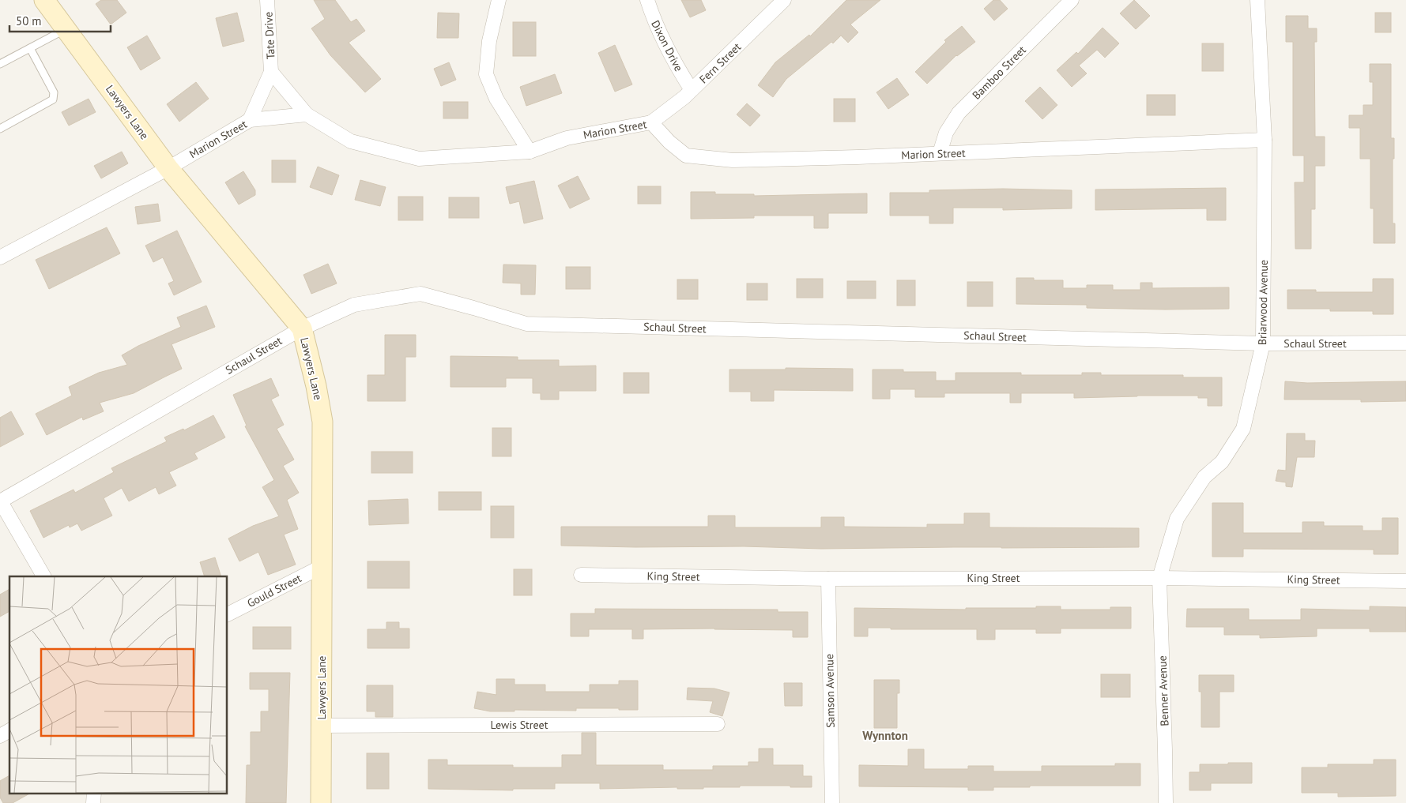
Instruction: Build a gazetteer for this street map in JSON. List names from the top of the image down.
{
  "streets": {
    "street": [
      "Tate Drive",
      "Dixon Drive",
      "Fern Street",
      "Bamboo Street",
      "Lawyers Lane",
      "Marion Street",
      "Briarwood Avenue",
      "Schaul Street",
      "King Street",
      "Gould Street",
      "Samson Avenue",
      "Benner Avenue",
      "Lewis Street"
    ]
  },
  "crossings": [
    ["Tate Drive", "Marion Street"],
    ["Dixon Drive", "Fern Street"],
    ["Fern Street", "Marion Street"],
    ["Bamboo Street", "Marion Street"],
    ["Lawyers Lane", "Marion Street"],
    ["Lawyers Lane", "Schaul Street"],
    ["Lawyers Lane", "Gould Street"],
    ["Lawyers Lane", "Lewis Street"],
    ["Marion Street", "Briarwood Avenue"],
    ["Briarwood Avenue", "Schaul Street"],
    ["Briarwood Avenue", "King Street"],
    ["Briarwood Avenue", "Benner Avenue"],
    ["King Street", "Samson Avenue"],
    ["King Street", "Benner Avenue"]
  ],
  "districts": ["Wynnton"],
  "scale_bar": "50 m"
}
